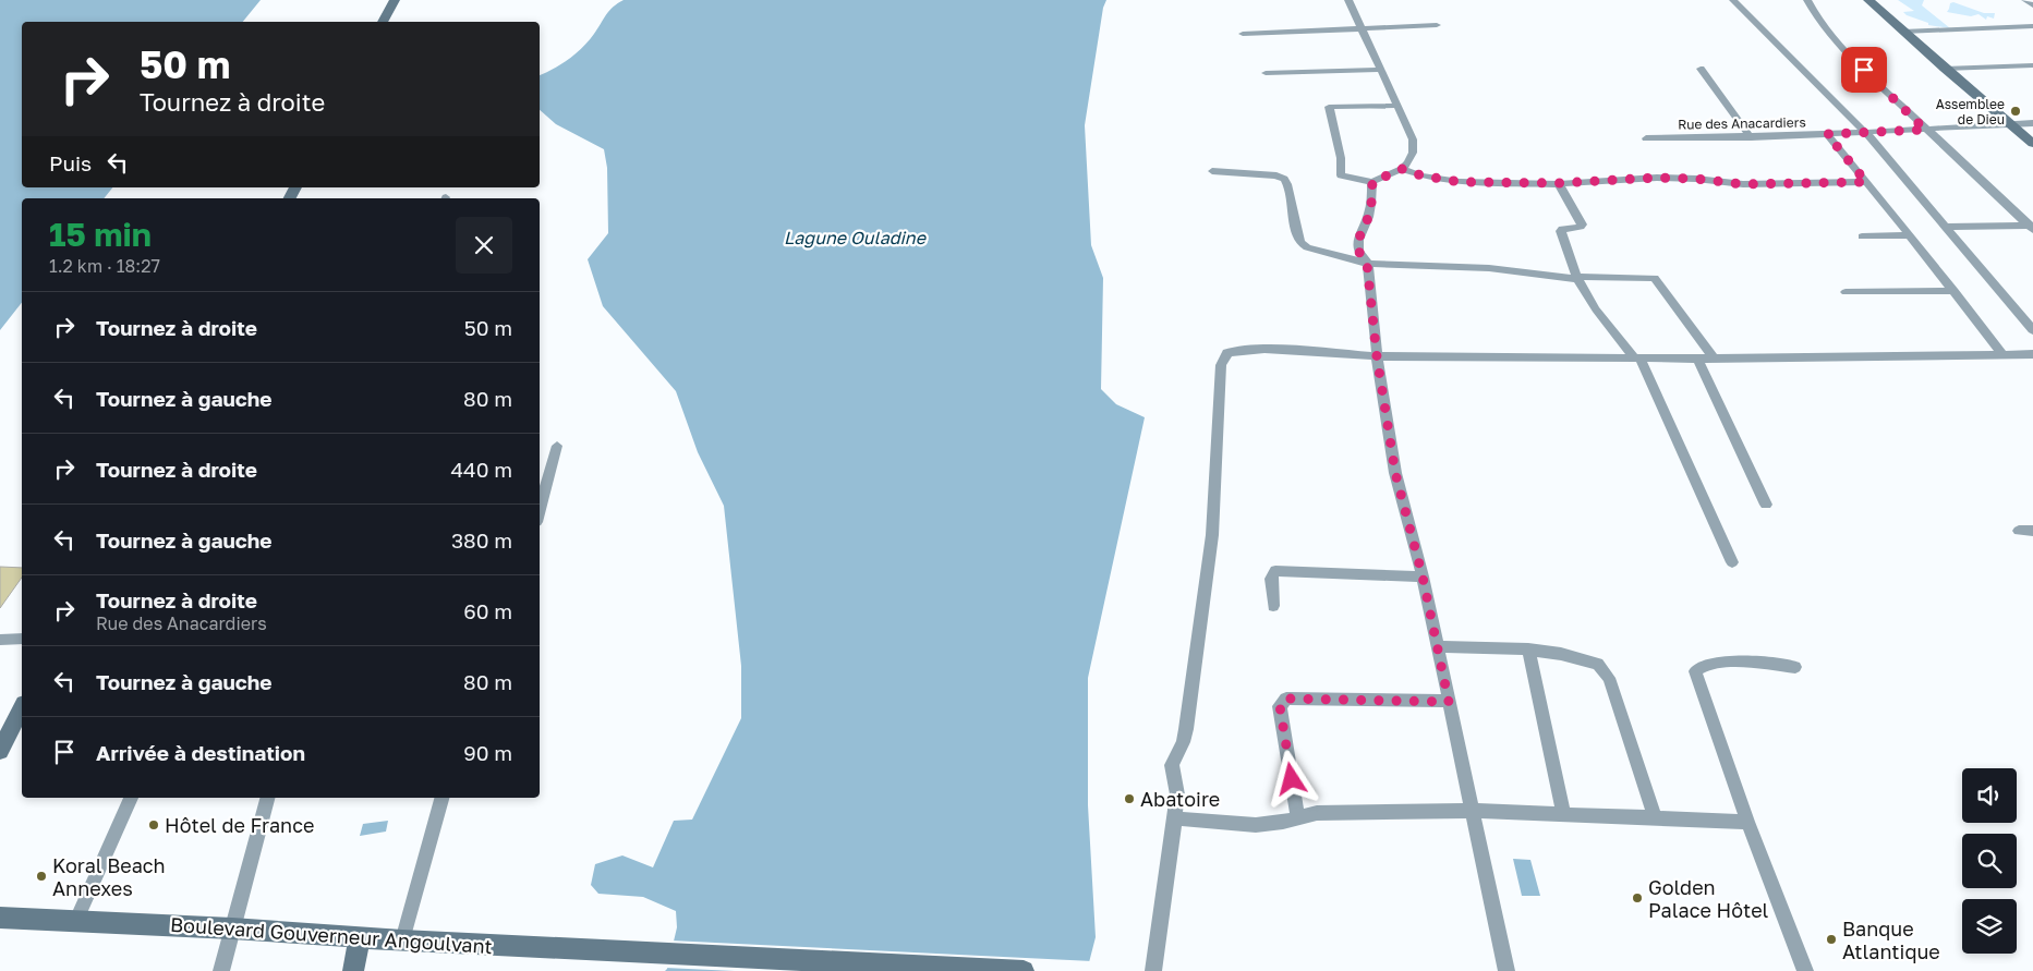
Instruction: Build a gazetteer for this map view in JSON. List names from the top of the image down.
{
  "streets": {
    "street": ["Rue des Anacardiers", "Boulevard Gouverneur Angoulvant"]
  },
  "water": ["Lagune Ouladine"],
  "places": [
    "Assemblee de Dieu",
    "Abatoire",
    "Hôtel de France",
    "Koral Beach Annexes",
    "Golden Palace Hôtel",
    "Banque Atlantique"
  ],
  "page": {
    "turn": ["50 m", "Tournez à droite"],
    "then": "Puis",
    "heading": ["15 min", "1.2 km · 18:27"],
    "list": [
      {
        "name": "Tournez à droite",
        "value": "50 m"
      },
      {
        "name": "Tournez à gauche",
        "value": "80 m"
      },
      {
        "name": "Tournez à droite",
        "value": "440 m"
      },
      {
        "name": "Tournez à gauche",
        "value": "380 m"
      },
      {
        "name": "Tournez à droite",
        "note": "Rue des Anacardiers",
        "value": "60 m"
      },
      {
        "name": "Tournez à gauche",
        "value": "80 m"
      },
      {
        "name": "Arrivée à destination",
        "value": "90 m"
      }
    ]
  }
}
